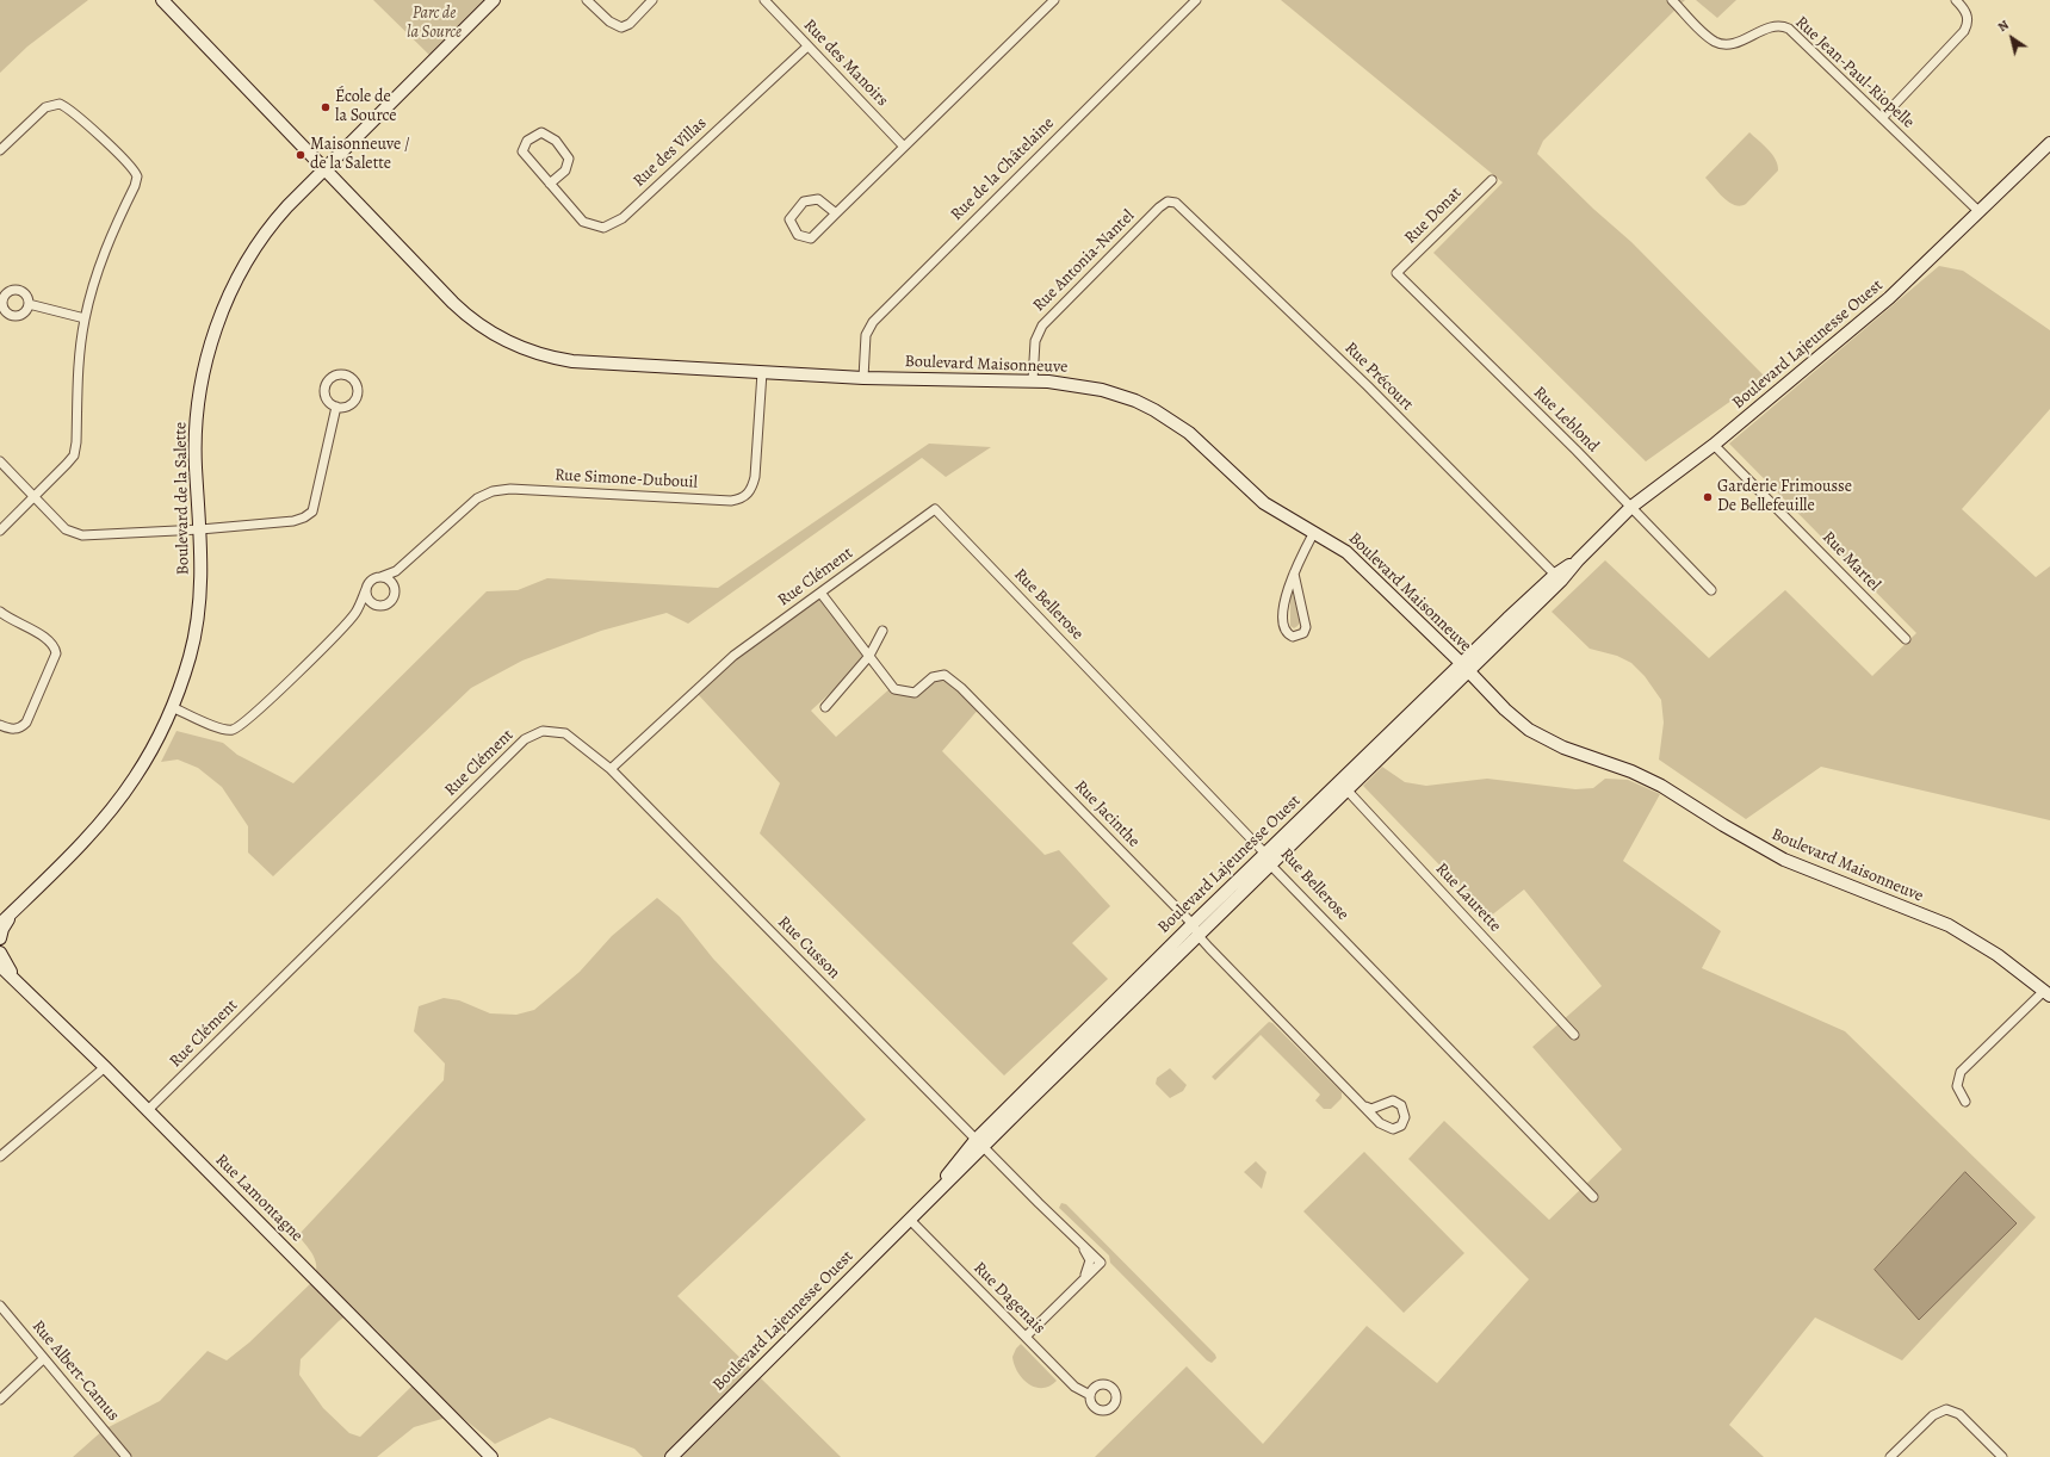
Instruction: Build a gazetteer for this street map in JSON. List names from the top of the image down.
{
  "streets": {
    "street": [
      "Rue des Manoirs",
      "Rue Jean-Paul-Riopelle",
      "Rue des Villas",
      "Rue de la Châtelaine",
      "Rue Donat",
      "Rue Antonia-Nantel",
      "Boulevard Lajeunesse Ouest",
      "Boulevard Maisonneuve",
      "Rue Précourt",
      "Rue Leblond",
      "Rue Simone-Dubouil",
      "Boulevard de la Salette",
      "Rue Martel",
      "Rue Clément",
      "Rue Bellerose",
      "Rue Jacinthe",
      "Rue Laurette",
      "Rue Cusson",
      "Rue Lamontagne",
      "Rue Dagenais",
      "Rue Albert-Camus"
    ]
  },
  "crossings": [
    ["Rue des Manoirs", "Rue des Villas"],
    ["Rue Jean-Paul-Riopelle", "Boulevard Lajeunesse Ouest"],
    ["Rue de la Châtelaine", "Boulevard Maisonneuve"],
    ["Rue Donat", "Rue Leblond"],
    ["Rue Antonia-Nantel", "Boulevard Maisonneuve"],
    ["Rue Antonia-Nantel", "Rue Précourt"],
    ["Boulevard Lajeunesse Ouest", "Boulevard Maisonneuve"],
    ["Boulevard Lajeunesse Ouest", "Rue Précourt"],
    ["Boulevard Lajeunesse Ouest", "Rue Leblond"],
    ["Boulevard Lajeunesse Ouest", "Rue Martel"],
    ["Boulevard Lajeunesse Ouest", "Rue Bellerose"],
    ["Boulevard Lajeunesse Ouest", "Rue Jacinthe"],
    ["Boulevard Lajeunesse Ouest", "Rue Laurette"],
    ["Boulevard Lajeunesse Ouest", "Rue Cusson"],
    ["Boulevard Lajeunesse Ouest", "Rue Dagenais"],
    ["Boulevard Maisonneuve", "Rue Simone-Dubouil"],
    ["Boulevard Maisonneuve", "Boulevard de la Salette"],
    ["Rue Simone-Dubouil", "Boulevard de la Salette"],
    ["Rue Clément", "Rue Bellerose"],
    ["Rue Clément", "Rue Jacinthe"],
    ["Rue Clément", "Rue Cusson"],
    ["Rue Clément", "Rue Lamontagne"],
    ["Rue Cusson", "Rue Dagenais"]
  ],
  "parks": ["Parc de la Source"],
  "places": ["École de la Source", "Maisonneuve / de la Salette", "Garderie Frimousse De Bellefeuille"],
  "north": "top left"
}
